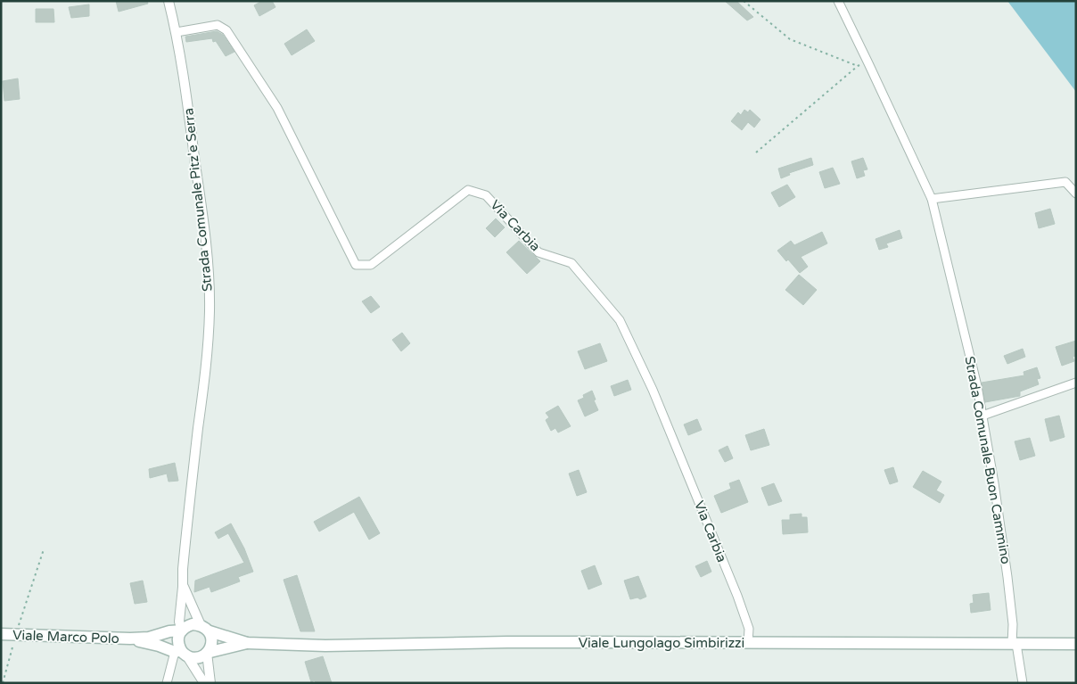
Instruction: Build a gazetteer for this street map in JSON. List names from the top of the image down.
{
  "streets": {
    "main road": ["Viale Marco Polo", "Viale Lungolago Simbirizzi"],
    "street": ["Strada Comunale Pitz'e Serra", "Via Carbia", "Strada Comunale Buon Cammino"]
  },
  "crossings": [
    ["Strada Comunale Pitz'e Serra", "Via Carbia"],
    ["Strada Comunale Pitz'e Serra", "Viale Marco Polo"],
    ["Strada Comunale Pitz'e Serra", "Viale Lungolago Simbirizzi"],
    ["Via Carbia", "Viale Lungolago Simbirizzi"],
    ["Strada Comunale Buon Cammino", "Viale Lungolago Simbirizzi"],
    ["Viale Marco Polo", "Viale Lungolago Simbirizzi"]
  ]
}
